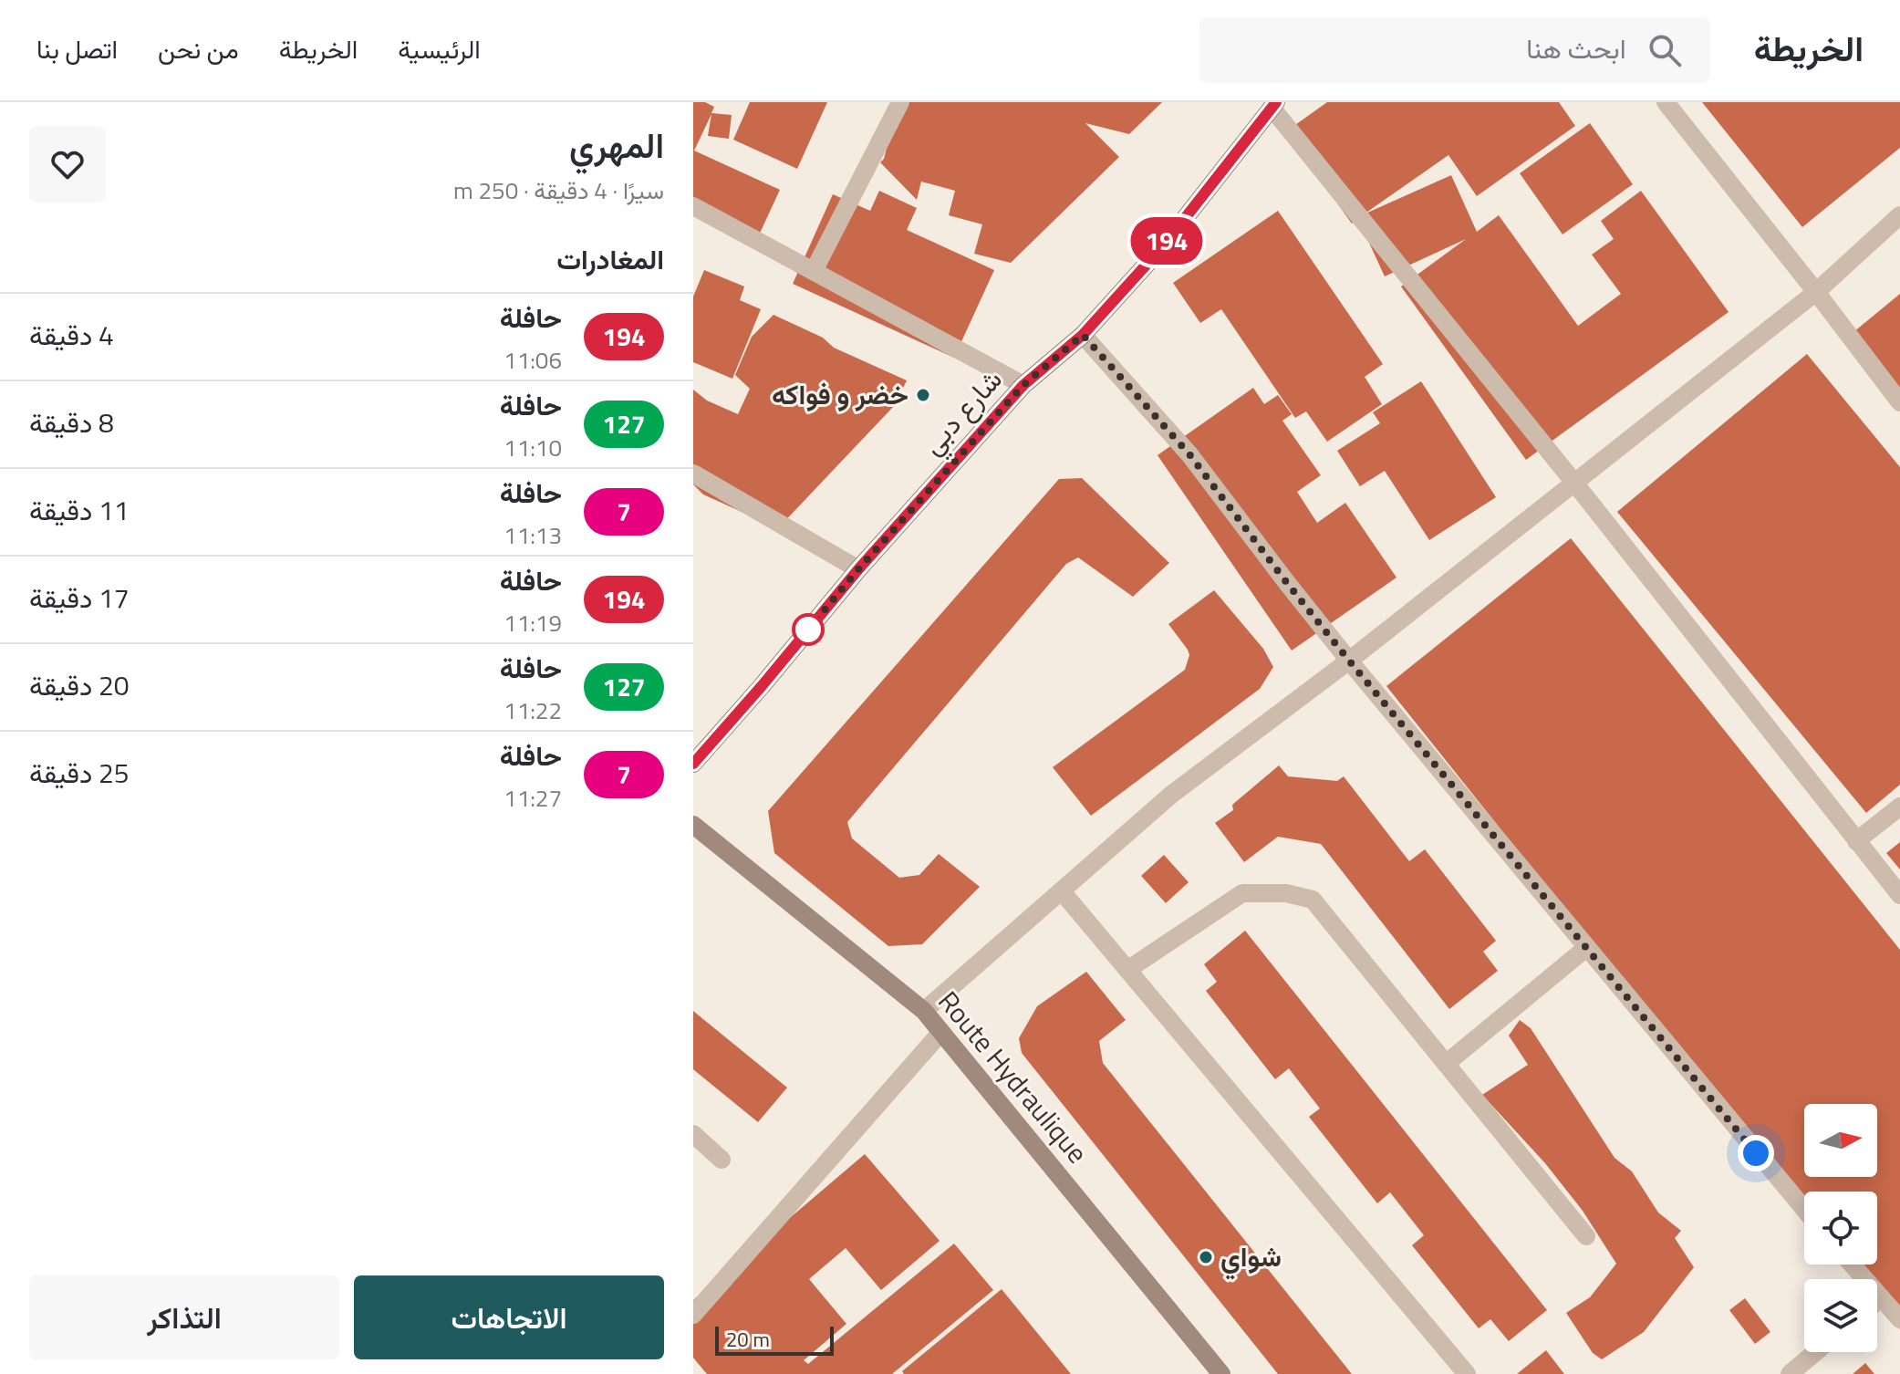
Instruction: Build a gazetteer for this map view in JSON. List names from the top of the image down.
{
  "streets": {
    "main road": ["شارع دبي", "Route Hydraulique"]
  },
  "places": ["خضر و فواكه", "شواي"],
  "lines": ["bus line 194"],
  "scale_bar": "20 m",
  "north": "right",
  "page": {
    "header": "الخريطة",
    "search": "ابحث هنا",
    "nav": [
      "الرئيسية",
      "الخريطة",
      "من نحن",
      "اتصل بنا"
    ],
    "on_map": "194",
    "heading": [
      ["المهري", "سيرًا · 4 دقيقة · 250 m"],
      "المغادرات"
    ],
    "list": [
      {
        "mark": "194",
        "name": "حافلة",
        "note": "11:06",
        "value": "4 دقيقة"
      },
      {
        "mark": "127",
        "name": "حافلة",
        "note": "11:10",
        "value": "8 دقيقة"
      },
      {
        "mark": "7",
        "name": "حافلة",
        "note": "11:13",
        "value": "11 دقيقة"
      },
      {
        "mark": "194",
        "name": "حافلة",
        "note": "11:19",
        "value": "17 دقيقة"
      },
      {
        "mark": "127",
        "name": "حافلة",
        "note": "11:22",
        "value": "20 دقيقة"
      },
      {
        "mark": "7",
        "name": "حافلة",
        "note": "11:27",
        "value": "25 دقيقة"
      }
    ],
    "buttons": ["الاتجاهات", "التذاكر"],
    "scale": "20 m"
  }
}
